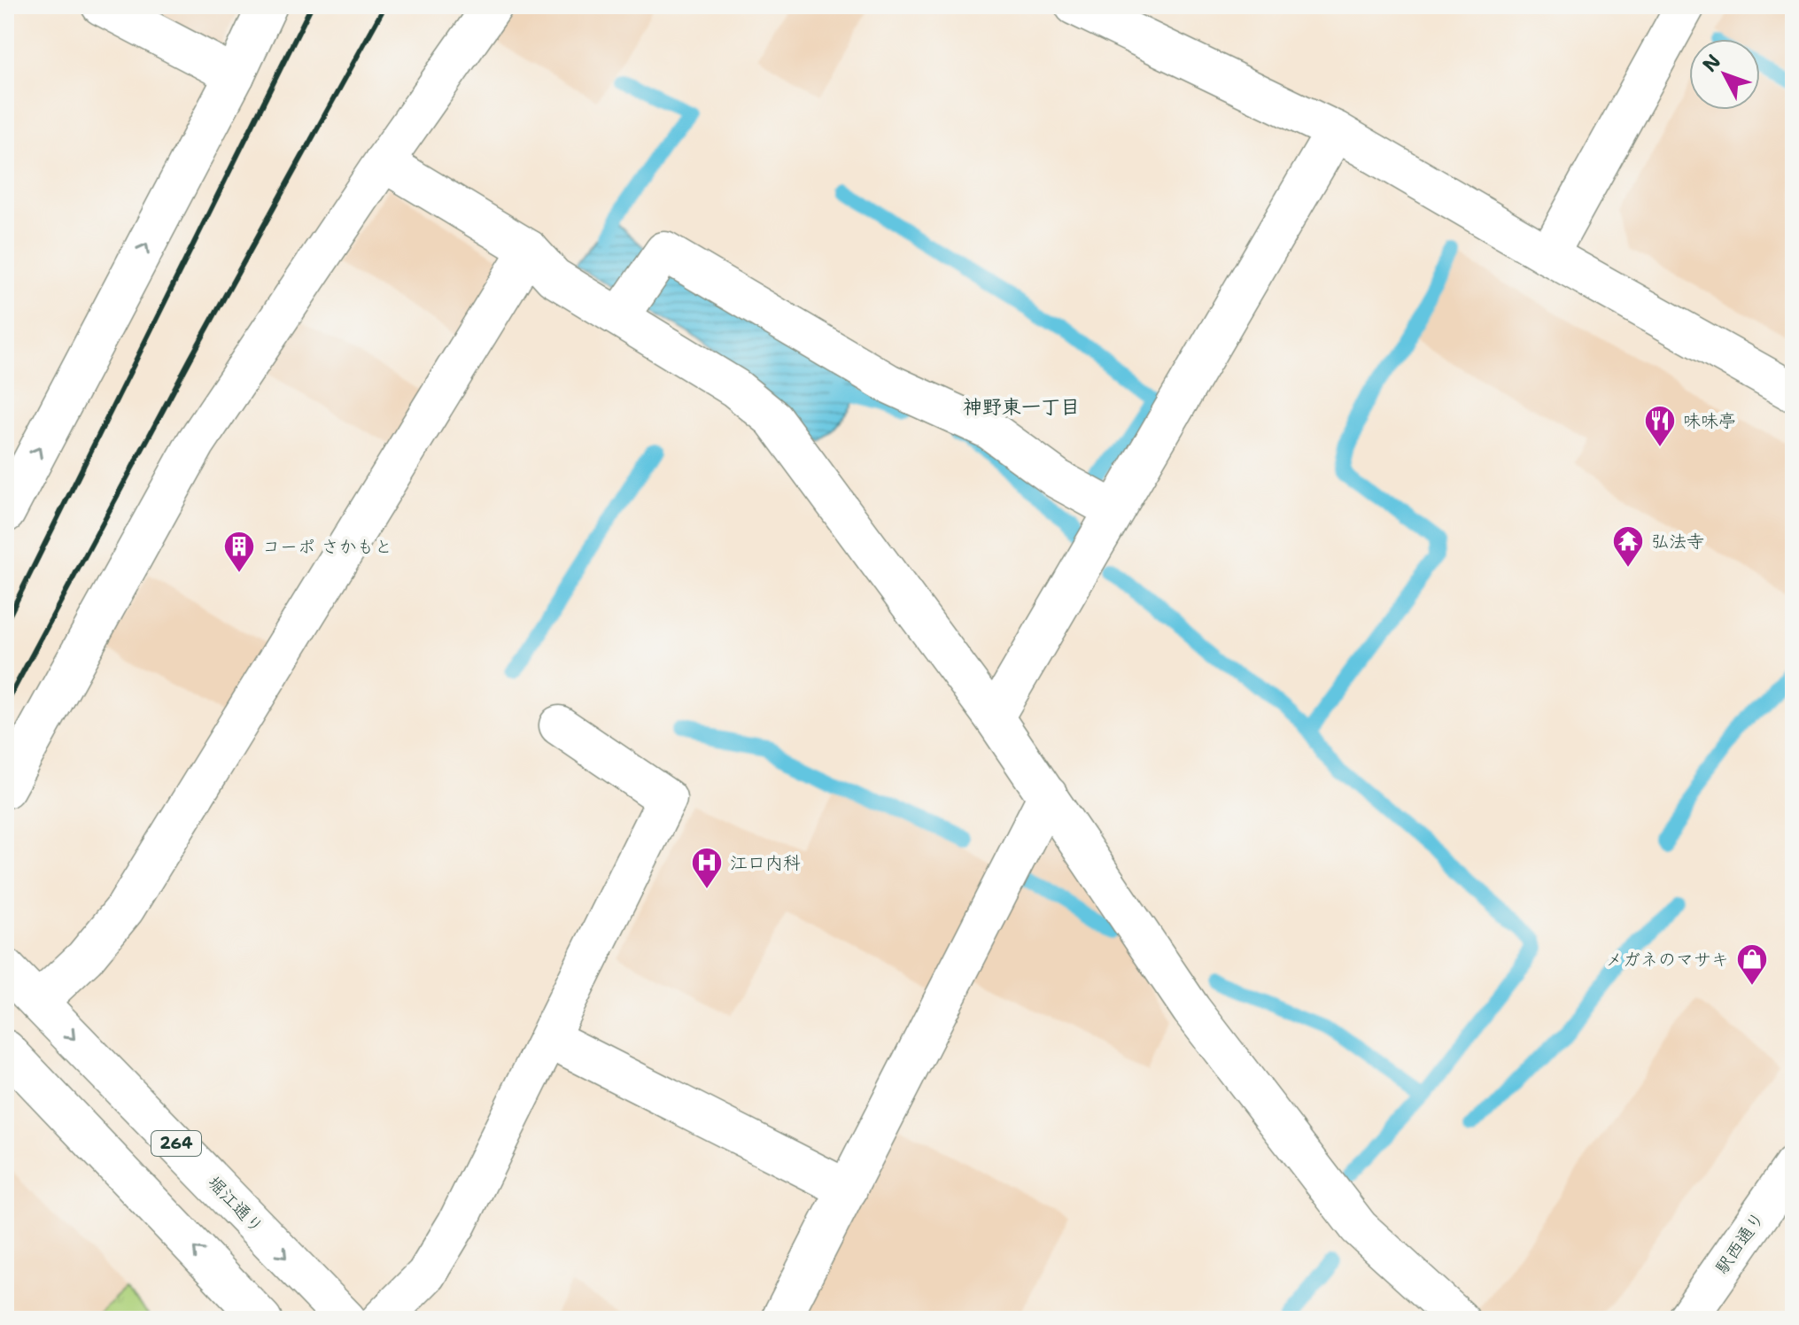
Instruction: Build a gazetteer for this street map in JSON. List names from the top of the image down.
{
  "streets": {
    "main road": ["264", "堀江通り", "駅西通り"]
  },
  "districts": ["神野東一丁目"],
  "places": {
    "restaurant": ["味味亭"],
    "temple": ["弘法寺"],
    "building": ["コーポ さかもと"],
    "hospital": ["江口内科"],
    "shop": ["メガネのマサキ"]
  },
  "north": "top left"
}
